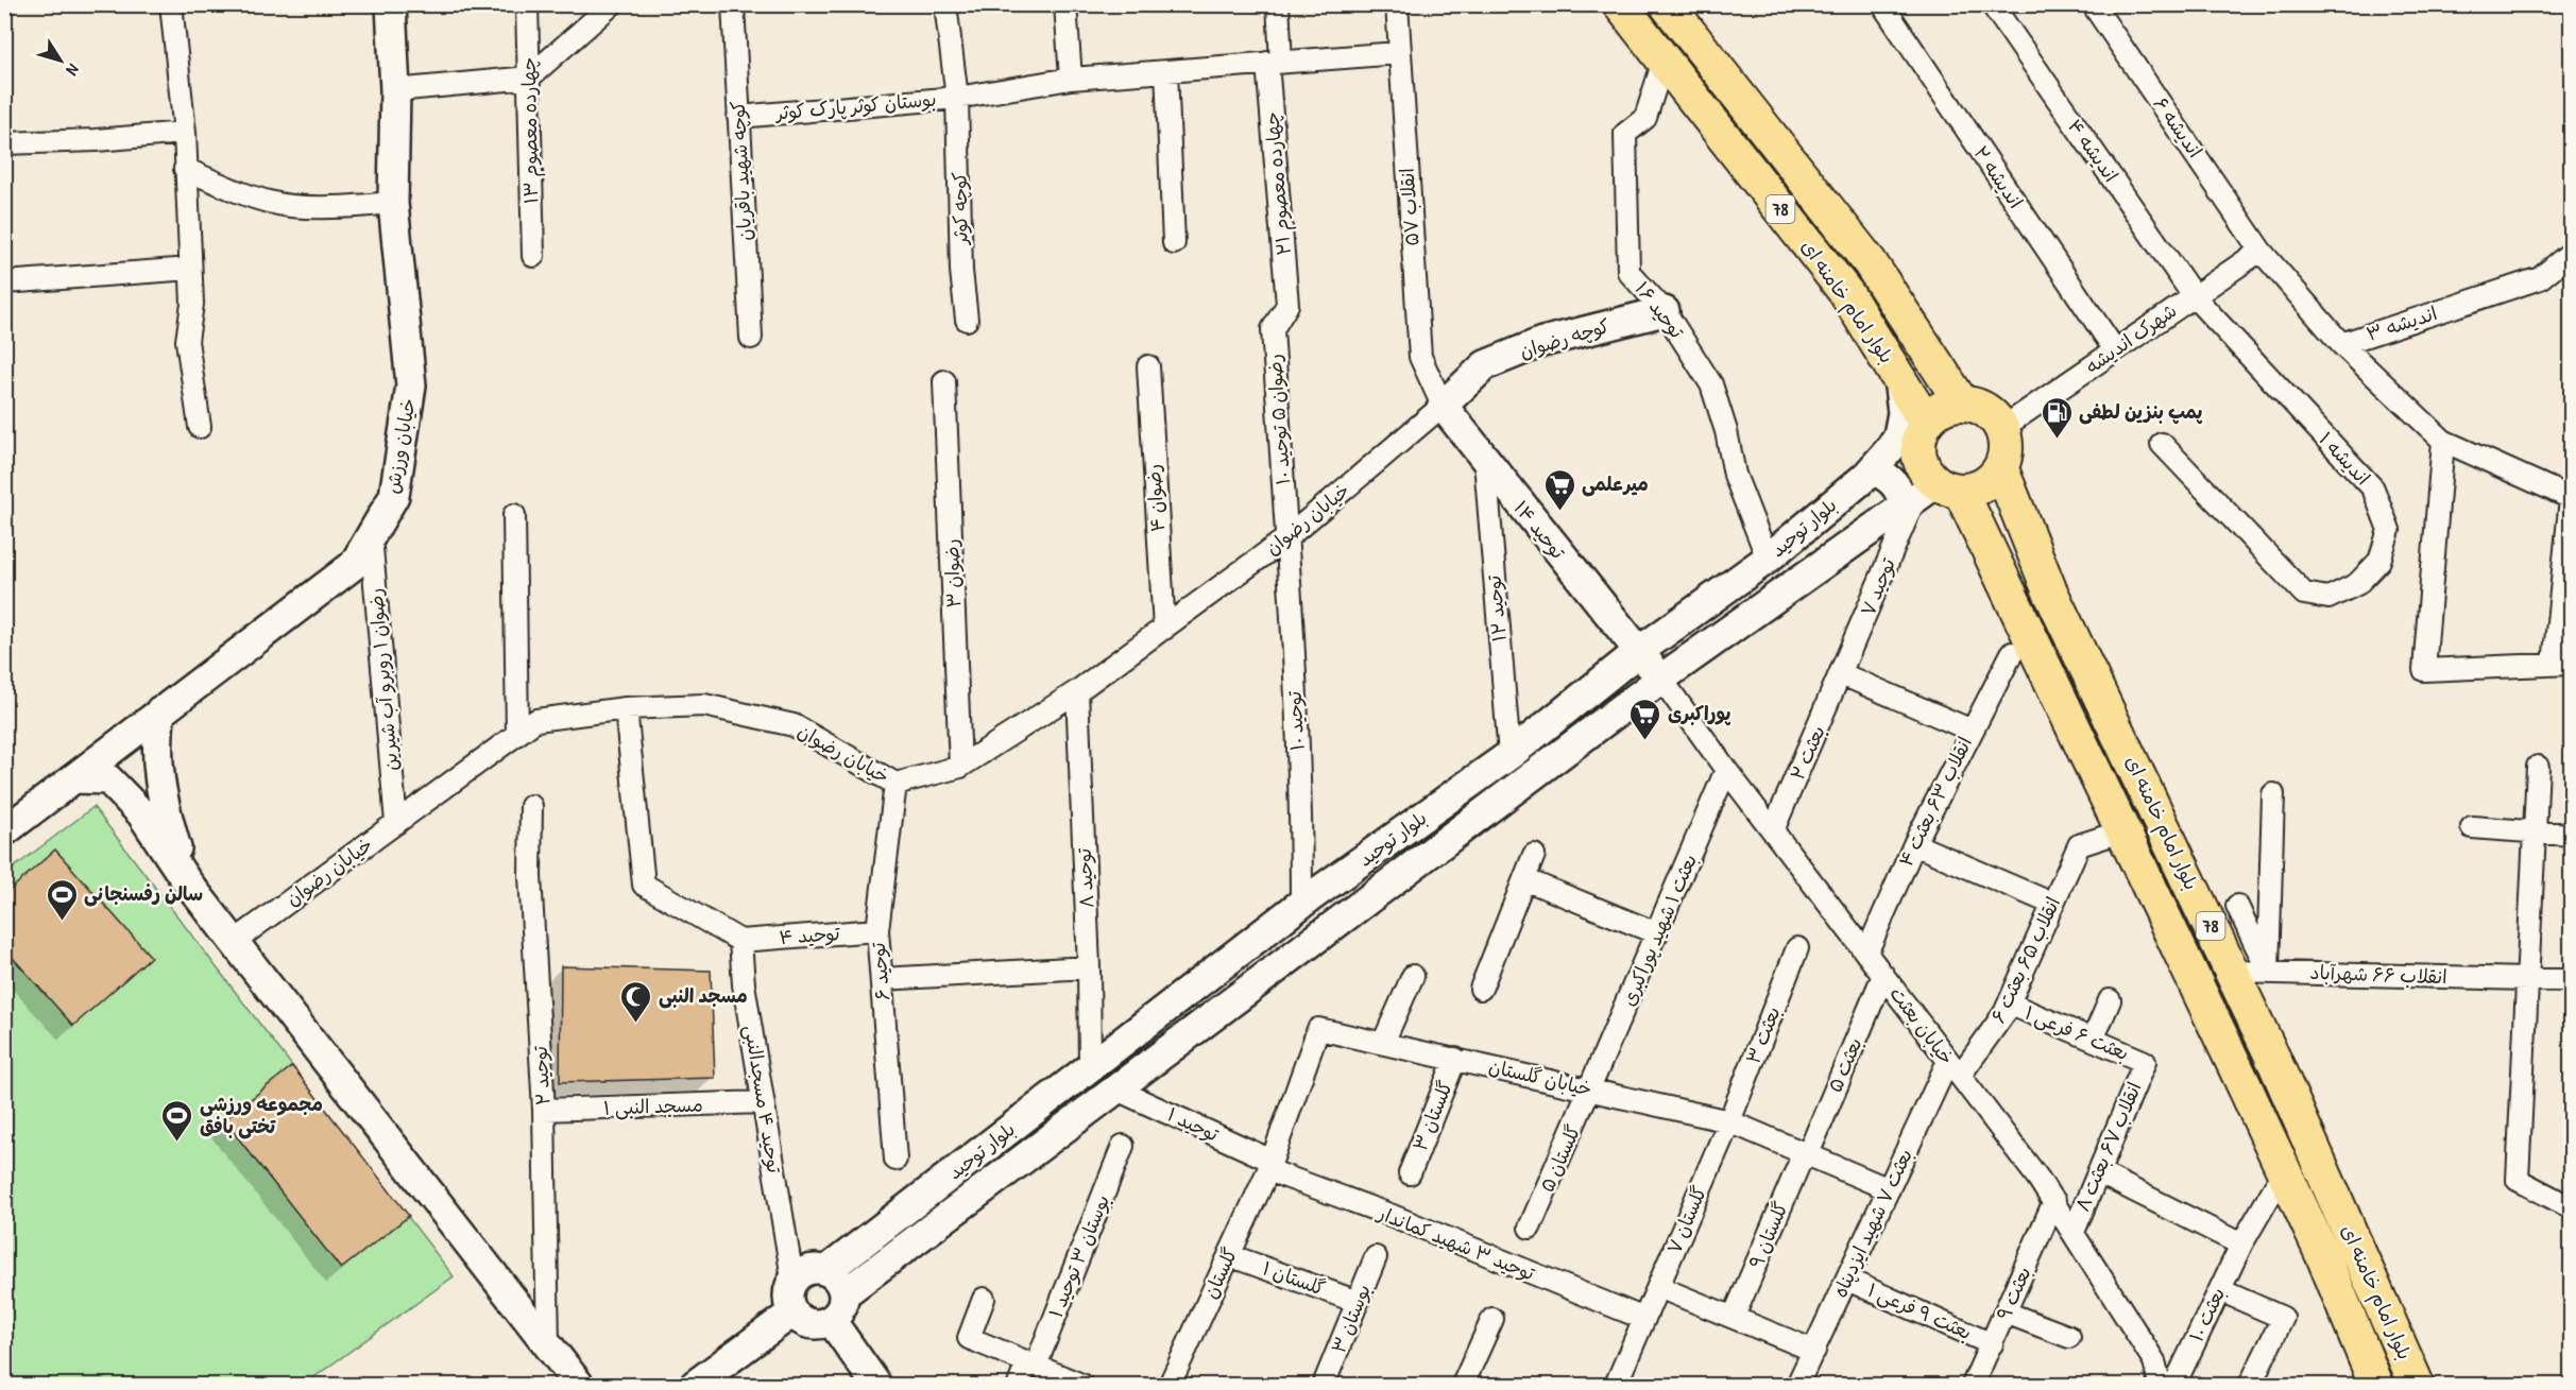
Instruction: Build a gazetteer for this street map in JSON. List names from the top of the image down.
{
  "streets": {
    "main road": ["78", "بلوار امام خامنه ای"],
    "street": [
      "بوستان کوثر پارک کوثر",
      "اندیشه ۶",
      "چهارده معصوم ۱۳",
      "اندیشه ۴",
      "کوچه شهید باقریان",
      "اندیشه ۲",
      "چهارده معصوم ۲۱",
      "انقلاب ۵۷",
      "کوچه کوثر",
      "توحید ۱۶",
      "اندیشه ۳",
      "کوچه رضوان",
      "شهرک اندیشه",
      "رضوان ۵ توحید ۱۰",
      "خیابان ورزش",
      "اندیشه ۱",
      "رضوان ۴",
      "خیابان رضوان",
      "بلوار توحید",
      "توحید ۱۴",
      "رضوان ۳",
      "توحید ۷",
      "توحید ۱۲",
      "رضوان ۱ روبرو آب شیرین",
      "توحید ۱۰",
      "بعثت ۲",
      "انقلاب ۶۳ بعثت ۴",
      "توحید ۸",
      "بعثت ۱ شهید پوراکبری",
      "توحید ۴",
      "انقلاب ۶۵ بعثت ۶",
      "توحید ۶",
      "انقلاب ۶۶ شهرآباد",
      "خیابان بعثت",
      "بعثت ۶ فرعی ۱",
      "بعثت ۳",
      "بعثت ۵",
      "توحید ۲",
      "خیابان گلستان",
      "توحید ۴ مسجدالنبی",
      "مسجد النبی ۱",
      "گلستان ۳",
      "توحید ۱",
      "انقلاب ۶۷ بعثت ۸",
      "گلستان ۵",
      "گلستان ۷",
      "بعثت ۷ شهید ایزدپناه",
      "گلستان ۹",
      "توحید ۳ شهید کماندار",
      "بوستان ۳ توحید ۱",
      "گلستان",
      "گلستان ۱",
      "بعثت ۹",
      "بعثت ۹ فرعی ۱",
      "بعثت ۱۰",
      "بوستان ۳"
    ]
  },
  "crossings": [
    ["بوستان کوثر پارک کوثر", "کوچه شهید باقریان"],
    ["بوستان کوثر پارک کوثر", "کوچه کوثر"],
    ["اندیشه ۶", "اندیشه ۳"],
    ["اندیشه ۶", "شهرک اندیشه"],
    ["اندیشه ۴", "شهرک اندیشه"],
    ["اندیشه ۴", "اندیشه ۱"],
    ["اندیشه ۲", "شهرک اندیشه"],
    ["چهارده معصوم ۲۱", "رضوان ۵ توحید ۱۰"],
    ["انقلاب ۵۷", "کوچه رضوان"],
    ["انقلاب ۵۷", "خیابان رضوان"],
    ["انقلاب ۵۷", "توحید ۱۴"],
    ["78", "بلوار امام خامنه ای"],
    ["78", "شهرک اندیشه"],
    ["78", "بلوار توحید"],
    ["78", "توحید ۷"],
    ["بلوار امام خامنه ای", "توحید ۱۶"],
    ["بلوار امام خامنه ای", "شهرک اندیشه"],
    ["بلوار امام خامنه ای", "بلوار توحید"],
    ["بلوار امام خامنه ای", "توحید ۷"],
    ["بلوار امام خامنه ای", "انقلاب ۶۵ بعثت ۶"],
    ["بلوار امام خامنه ای", "انقلاب ۶۶ شهرآباد"],
    ["بلوار امام خامنه ای", "بعثت ۱۰"],
    ["توحید ۱۶", "کوچه رضوان"],
    ["توحید ۱۶", "بلوار توحید"],
    ["اندیشه ۳", "شهرک اندیشه"],
    ["کوچه رضوان", "خیابان رضوان"],
    ["کوچه رضوان", "توحید ۱۴"],
    ["شهرک اندیشه", "اندیشه ۱"],
    ["شهرک اندیشه", "بلوار توحید"],
    ["شهرک اندیشه", "توحید ۷"],
    ["رضوان ۵ توحید ۱۰", "خیابان رضوان"],
    ["رضوان ۵ توحید ۱۰", "توحید ۱۰"],
    ["خیابان ورزش", "رضوان ۱ روبرو آب شیرین"],
    ["رضوان ۴", "خیابان رضوان"],
    ["خیابان رضوان", "توحید ۱۴"],
    ["خیابان رضوان", "رضوان ۳"],
    ["خیابان رضوان", "رضوان ۱ روبرو آب شیرین"],
    ["خیابان رضوان", "توحید ۱۰"],
    ["خیابان رضوان", "توحید ۸"],
    ["خیابان رضوان", "توحید ۶"],
    ["بلوار توحید", "توحید ۱۴"],
    ["بلوار توحید", "توحید ۷"],
    ["بلوار توحید", "توحید ۱۲"],
    ["بلوار توحید", "توحید ۱۰"],
    ["بلوار توحید", "توحید ۸"],
    ["بلوار توحید", "خیابان بعثت"],
    ["بلوار توحید", "توحید ۴ مسجدالنبی"],
    ["بلوار توحید", "توحید ۱"],
    ["توحید ۱۴", "توحید ۱۲"],
    ["توحید ۱۴", "خیابان بعثت"],
    ["توحید ۷", "بعثت ۲"],
    ["بعثت ۲", "خیابان بعثت"],
    ["انقلاب ۶۳ بعثت ۴", "خیابان بعثت"],
    ["بعثت ۱ شهید پوراکبری", "خیابان بعثت"],
    ["بعثت ۱ شهید پوراکبری", "خیابان گلستان"],
    ["بعثت ۱ شهید پوراکبری", "گلستان ۵"],
    ["توحید ۴", "توحید ۶"],
    ["توحید ۴", "توحید ۴ مسجدالنبی"],
    ["انقلاب ۶۵ بعثت ۶", "خیابان بعثت"],
    ["انقلاب ۶۵ بعثت ۶", "بعثت ۶ فرعی ۱"],
    ["انقلاب ۶۵ بعثت ۶", "بعثت ۷ شهید ایزدپناه"],
    ["خیابان بعثت", "بعثت ۵"],
    ["خیابان بعثت", "انقلاب ۶۷ بعثت ۸"],
    ["خیابان بعثت", "بعثت ۷ شهید ایزدپناه"],
    ["خیابان بعثت", "بعثت ۹"],
    ["بعثت ۶ فرعی ۱", "انقلاب ۶۷ بعثت ۸"],
    ["بعثت ۳", "خیابان گلستان"],
    ["بعثت ۳", "گلستان ۷"],
    ["بعثت ۵", "خیابان گلستان"],
    ["بعثت ۵", "گلستان ۹"],
    ["توحید ۲", "مسجد النبی ۱"],
    ["خیابان گلستان", "گلستان ۳"],
    ["خیابان گلستان", "توحید ۱"],
    ["خیابان گلستان", "گلستان ۵"],
    ["خیابان گلستان", "گلستان ۷"],
    ["خیابان گلستان", "بعثت ۷ شهید ایزدپناه"],
    ["خیابان گلستان", "گلستان ۹"],
    ["خیابان گلستان", "توحید ۳ شهید کماندار"],
    ["خیابان گلستان", "گلستان"],
    ["توحید ۴ مسجدالنبی", "مسجد النبی ۱"],
    ["توحید ۱", "توحید ۳ شهید کماندار"],
    ["توحید ۱", "گلستان"],
    ["گلستان ۷", "توحید ۳ شهید کماندار"],
    ["بعثت ۷ شهید ایزدپناه", "بعثت ۹ فرعی ۱"],
    ["توحید ۳ شهید کماندار", "گلستان"],
    ["گلستان", "گلستان ۱"],
    ["گلستان ۱", "بوستان ۳"],
    ["بعثت ۹", "بعثت ۹ فرعی ۱"]
  ],
  "places": {
    "fuel station": ["پمپ بنزین لطفی"],
    "supermarket": ["میرعلمی", "پوراکبری"],
    "sports": ["سالن رفسنجانی", "مجموعه ورزشی تختی بافق"],
    "mosque": ["مسجد النبی"]
  },
  "north": "bottom right"
}
